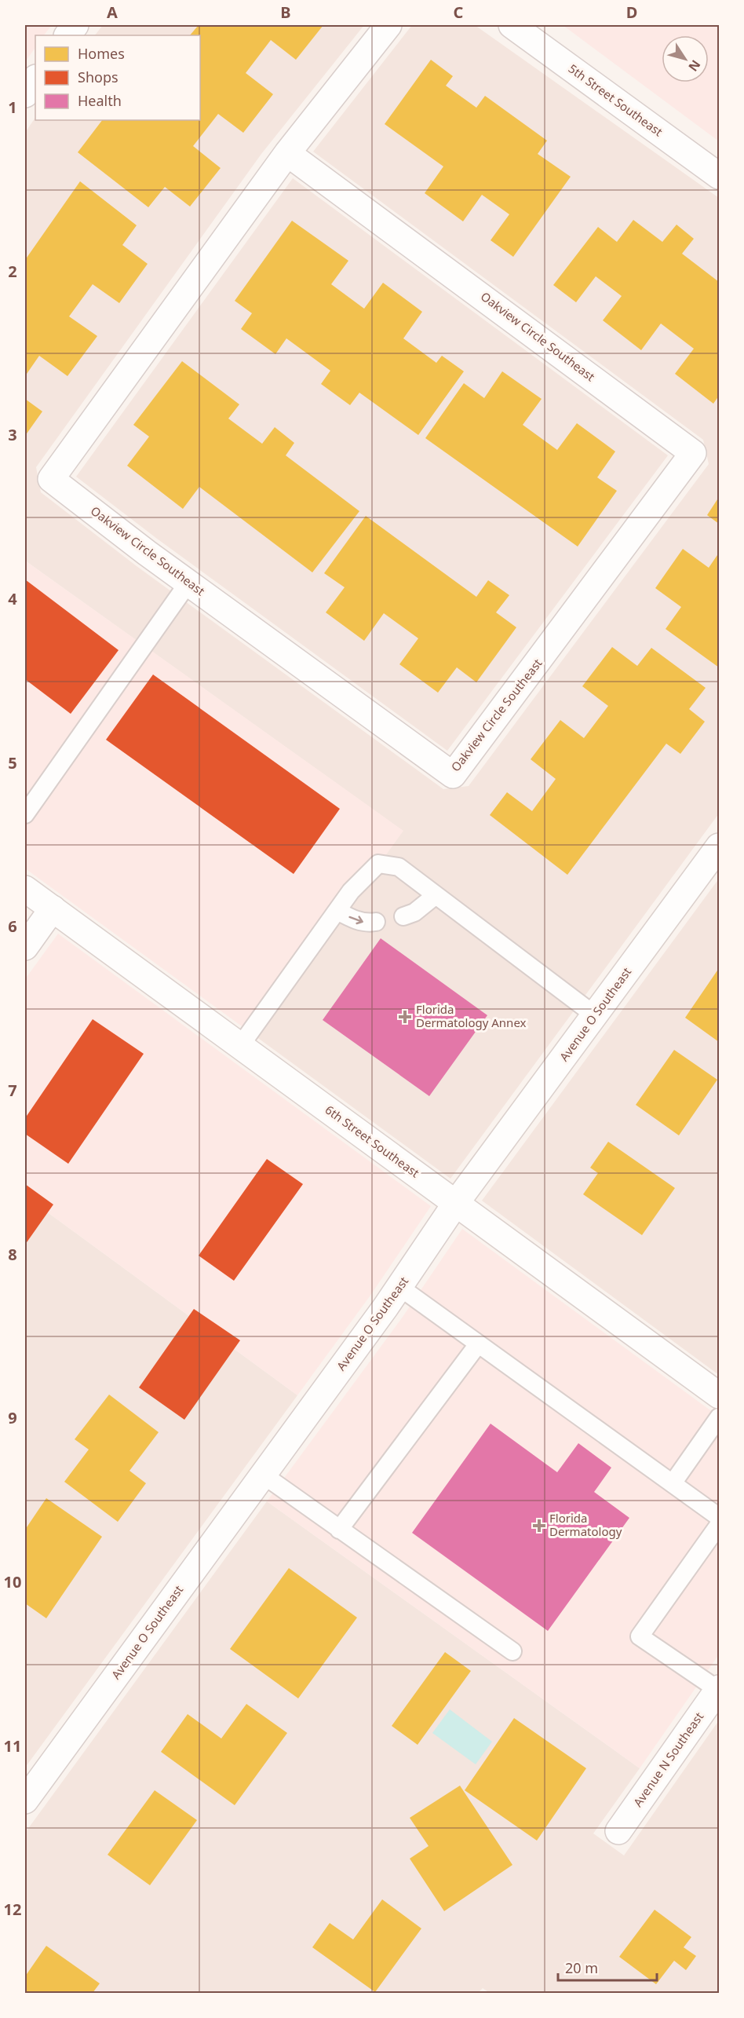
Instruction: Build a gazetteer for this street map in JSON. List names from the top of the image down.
{
  "streets": {
    "street": [
      "5th Street Southeast",
      "Oakview Circle Southeast",
      "Avenue O Southeast",
      "6th Street Southeast",
      "Avenue N Southeast"
    ]
  },
  "crossings": [
    ["Avenue O Southeast", "6th Street Southeast"]
  ],
  "places": {
    "health": ["Florida Dermatology Annex", "Florida Dermatology"]
  },
  "legend": ["Homes", "Shops", "Health"],
  "scale_bar": "20 m",
  "north": "bottom right",
  "grid": {
    "columns": [
      "A",
      "B",
      "C",
      "D"
    ],
    "rows": [
      "1",
      "2",
      "3",
      "4",
      "5",
      "6",
      "7",
      "8",
      "9",
      "10",
      "11",
      "12"
    ]
  }
}
